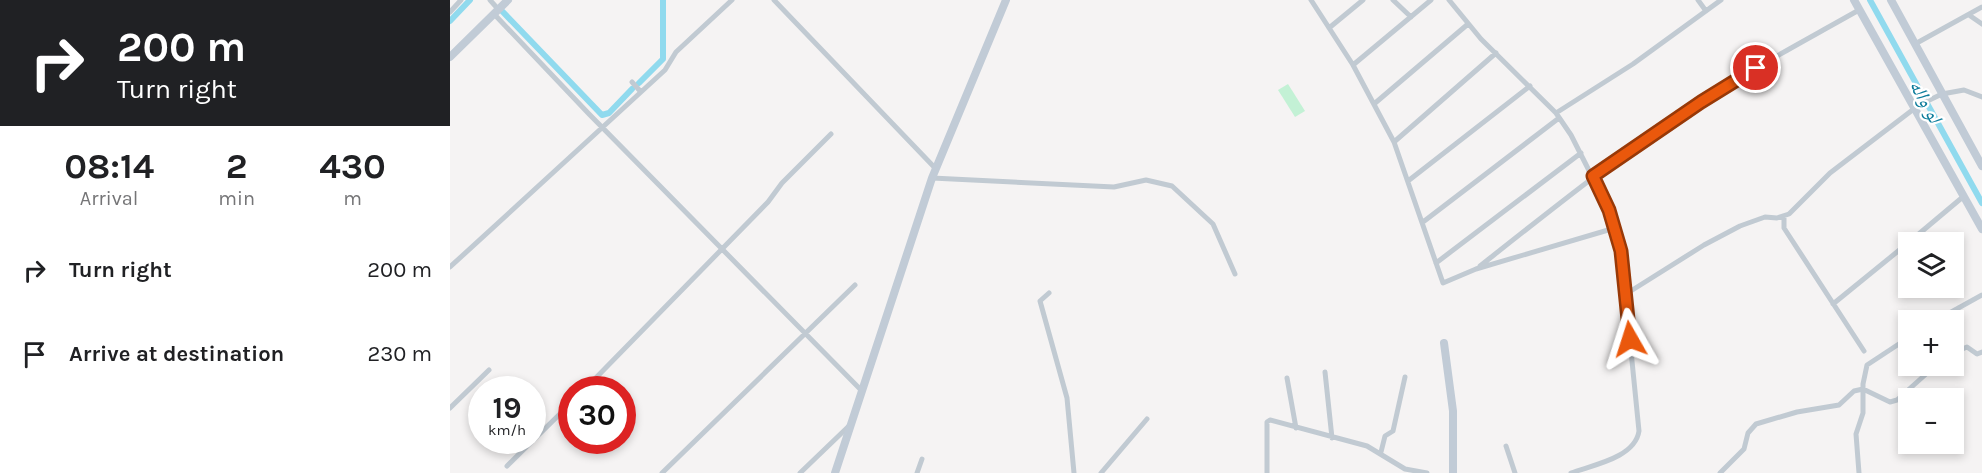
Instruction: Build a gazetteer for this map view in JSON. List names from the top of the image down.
{
  "water": ["لو واله"],
  "page": {
    "turn": ["200 m", "Turn right"],
    "eta": [
      "08:14",
      "Arrival",
      "2",
      "min",
      "430",
      "m"
    ],
    "list": [
      {
        "name": "Turn right",
        "value": "200 m"
      },
      {
        "name": "Arrive at destination",
        "value": "230 m"
      }
    ],
    "map_buttons": ["+", "−"],
    "speed": "19 km/h",
    "limit": "30"
  }
}
